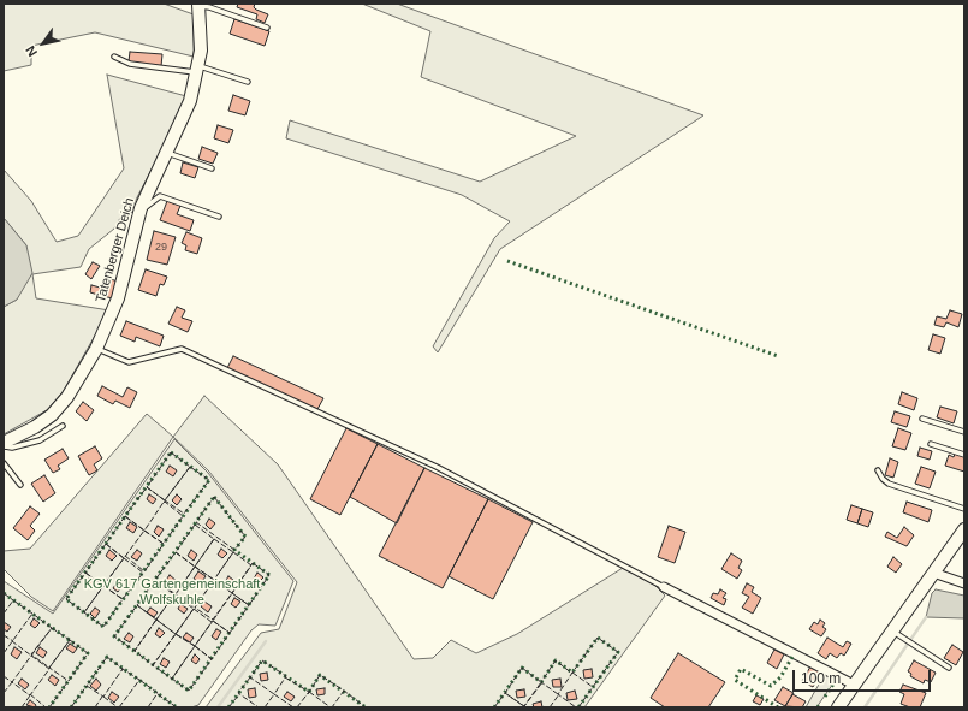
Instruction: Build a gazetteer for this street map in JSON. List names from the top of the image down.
{
  "streets": {
    "street": ["Tatenberger Deich"]
  },
  "parks": ["KGV 617 Gartengemeinschaft Wolfskuhle"],
  "house_numbers": ["29"],
  "scale_bar": "100 m",
  "north": "bottom left"
}
